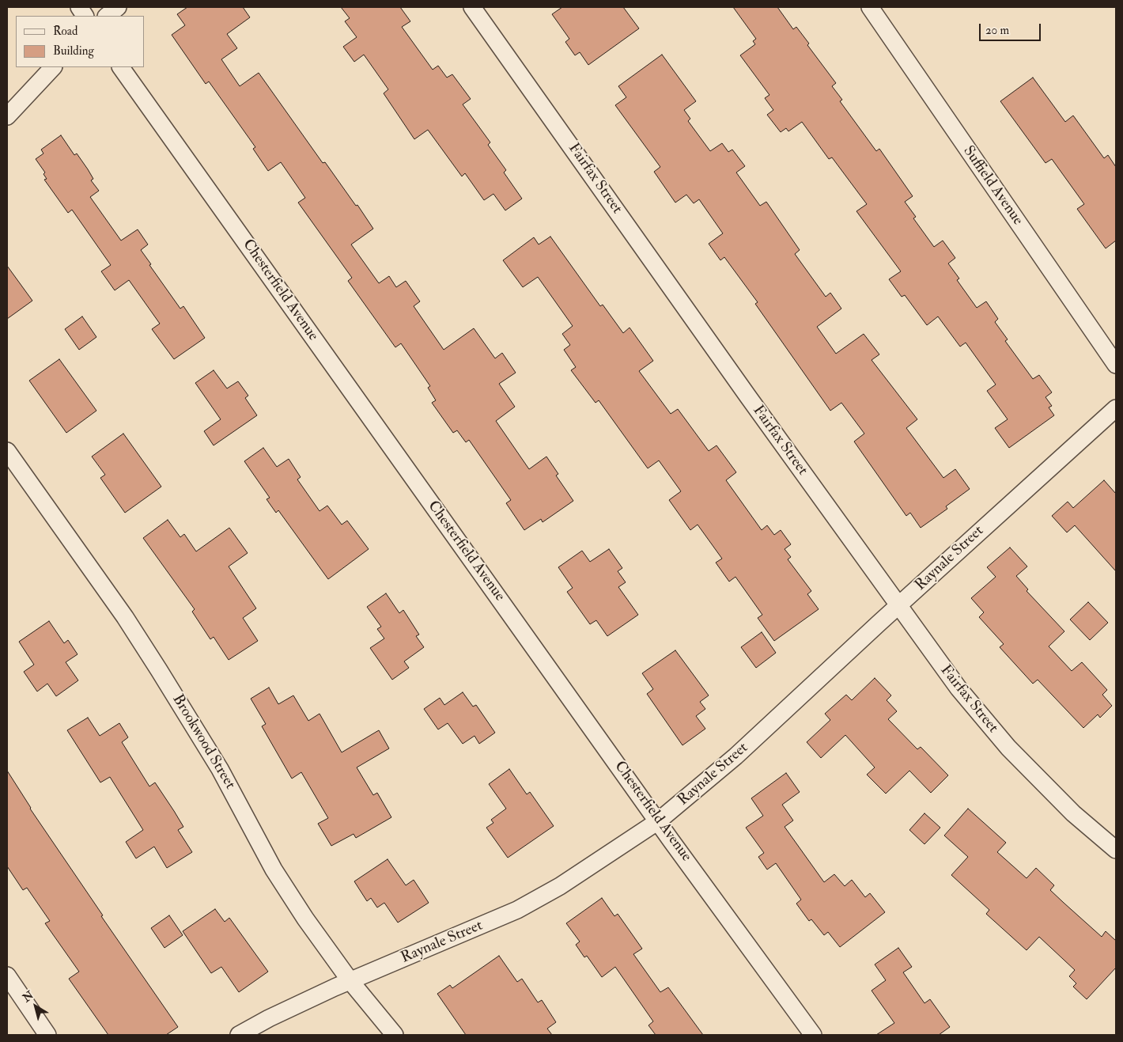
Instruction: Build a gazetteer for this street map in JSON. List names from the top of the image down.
{
  "streets": {
    "street": [
      "Fairfax Street",
      "Suffield Avenue",
      "Chesterfield Avenue",
      "Raynale Street",
      "Brookwood Street"
    ]
  },
  "crossings": [
    ["Fairfax Street", "Raynale Street"],
    ["Chesterfield Avenue", "Raynale Street"],
    ["Raynale Street", "Brookwood Street"]
  ],
  "legend": ["Road", "Building"],
  "scale_bar": "20 m",
  "north": "top left"
}
